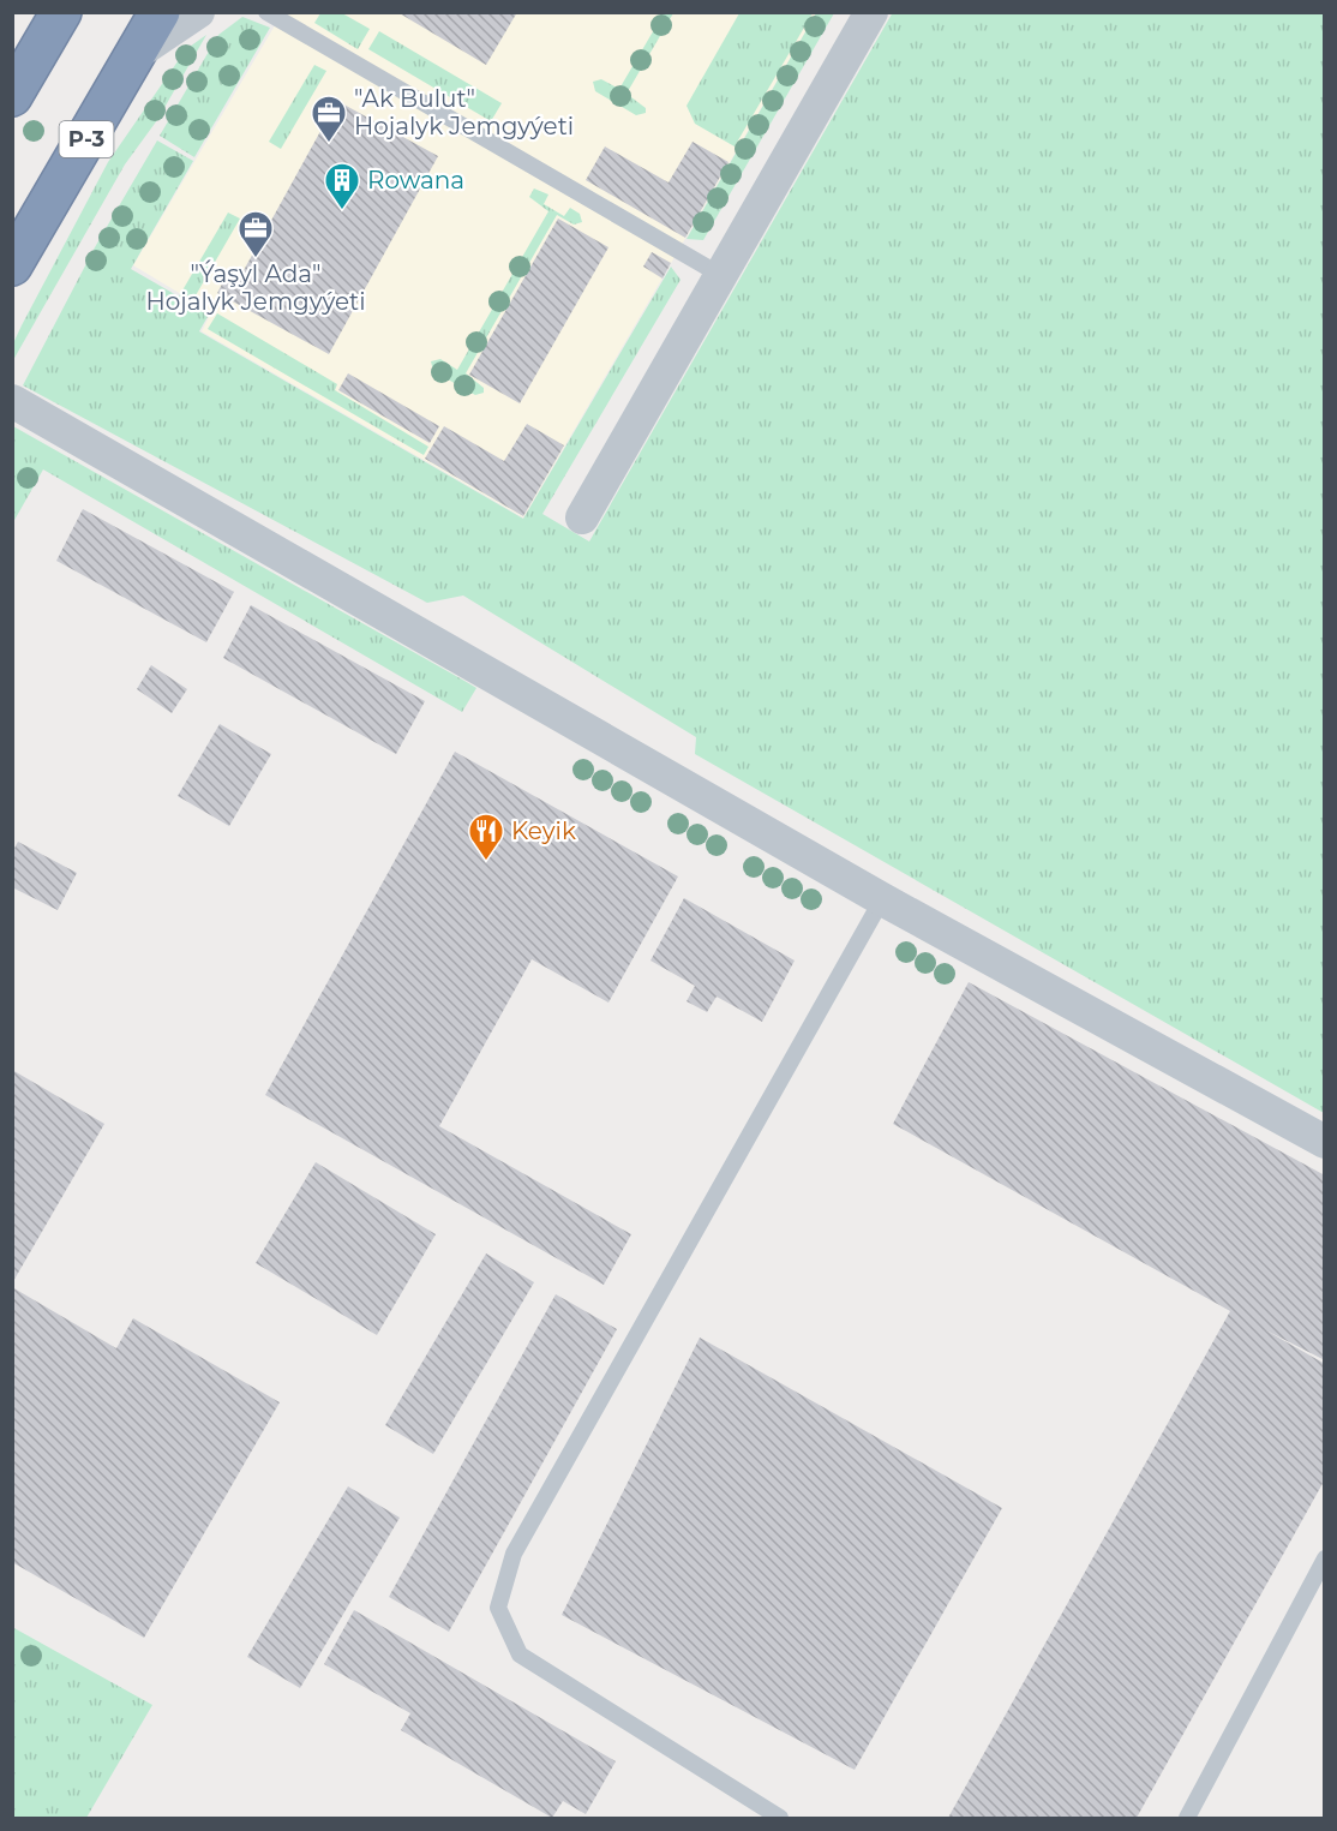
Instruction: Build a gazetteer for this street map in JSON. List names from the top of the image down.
{
  "streets": {
    "highway": ["P-3"]
  },
  "places": {
    "office": ["\"Ak Bulut\" Hojalyk Jemgyýeti", "\"Ýaşyl Ada\" Hojalyk Jemgyýeti"],
    "building": ["Rowana"],
    "restaurant": ["Keyik"]
  }
}
